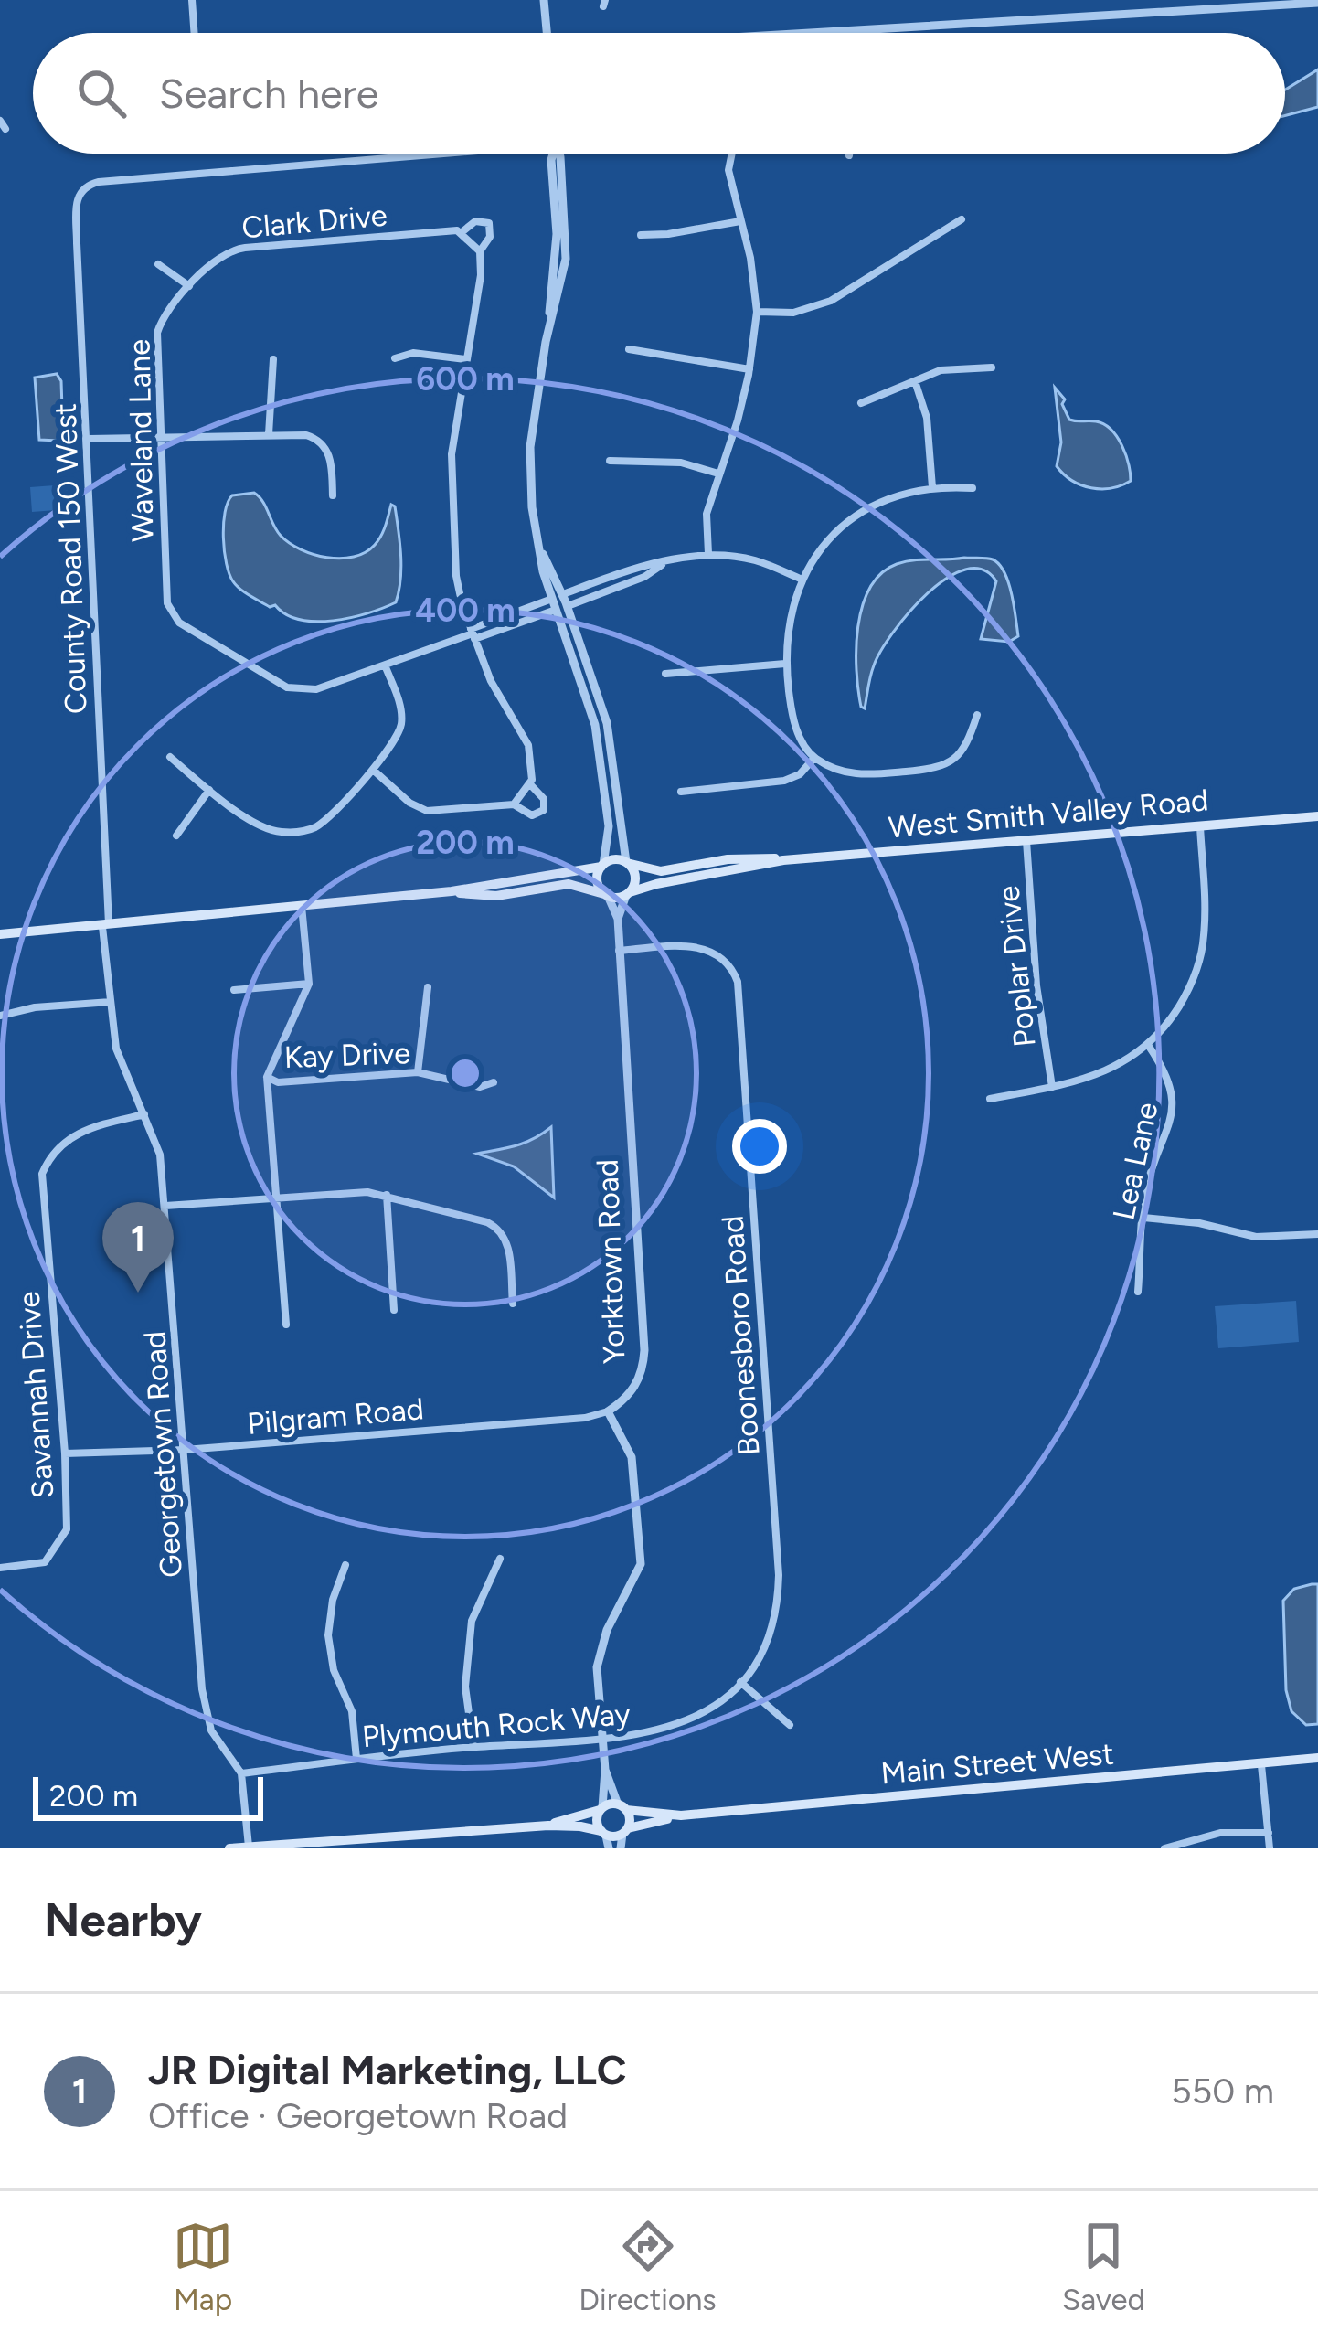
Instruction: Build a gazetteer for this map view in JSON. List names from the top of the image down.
{
  "streets": {
    "main road": ["West Smith Valley Road", "Main Street West"],
    "street": [
      "Clark Drive",
      "Waveland Lane",
      "County Road 150 West",
      "Poplar Drive",
      "Kay Drive",
      "Lea Lane",
      "Yorktown Road",
      "Boonesboro Road",
      "Savannah Drive",
      "Pilgram Road",
      "Georgetown Road",
      "Plymouth Rock Way"
    ]
  },
  "crossings": [
    ["Clark Drive", "Waveland Lane"],
    ["County Road 150 West", "Georgetown Road"],
    ["West Smith Valley Road", "Poplar Drive"],
    ["West Smith Valley Road", "Yorktown Road"],
    ["Yorktown Road", "Boonesboro Road"],
    ["Yorktown Road", "Pilgram Road"],
    ["Boonesboro Road", "Plymouth Rock Way"],
    ["Savannah Drive", "Pilgram Road"],
    ["Savannah Drive", "Georgetown Road"],
    ["Pilgram Road", "Georgetown Road"],
    ["Georgetown Road", "Plymouth Rock Way"],
    ["Georgetown Road", "Main Street West"]
  ],
  "scale_bar": "200 m",
  "page": {
    "search": "Search here",
    "pins": "1",
    "scale": "200 m",
    "heading": "Nearby",
    "list": [
      {
        "mark": "1",
        "name": "JR Digital Marketing, LLC",
        "note": "Office · Georgetown Road",
        "value": "550 m"
      }
    ],
    "nav": ["Map", "Directions", "Saved"]
  },
  "rings": ["600 m", "400 m", "200 m"]
}
